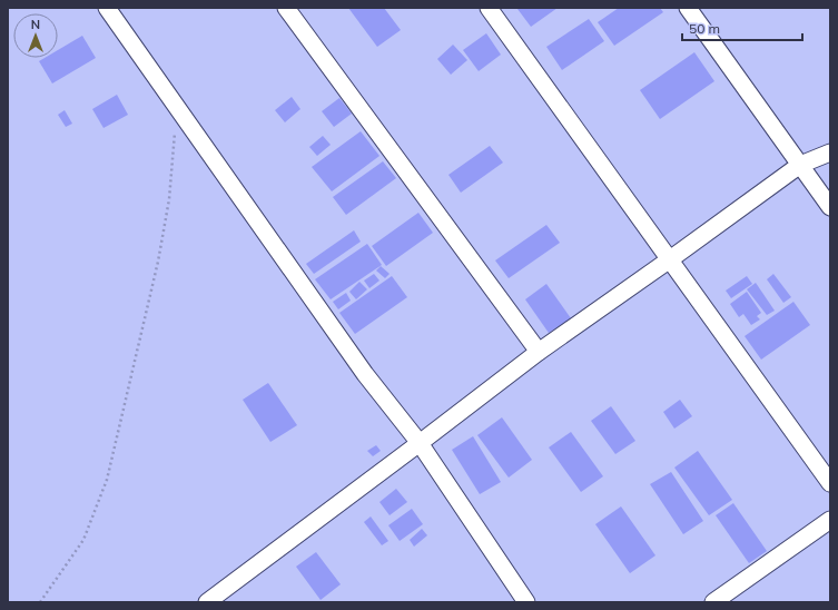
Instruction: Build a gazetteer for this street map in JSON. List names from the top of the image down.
{
  "scale_bar": "50 m",
  "north": "top"
}
